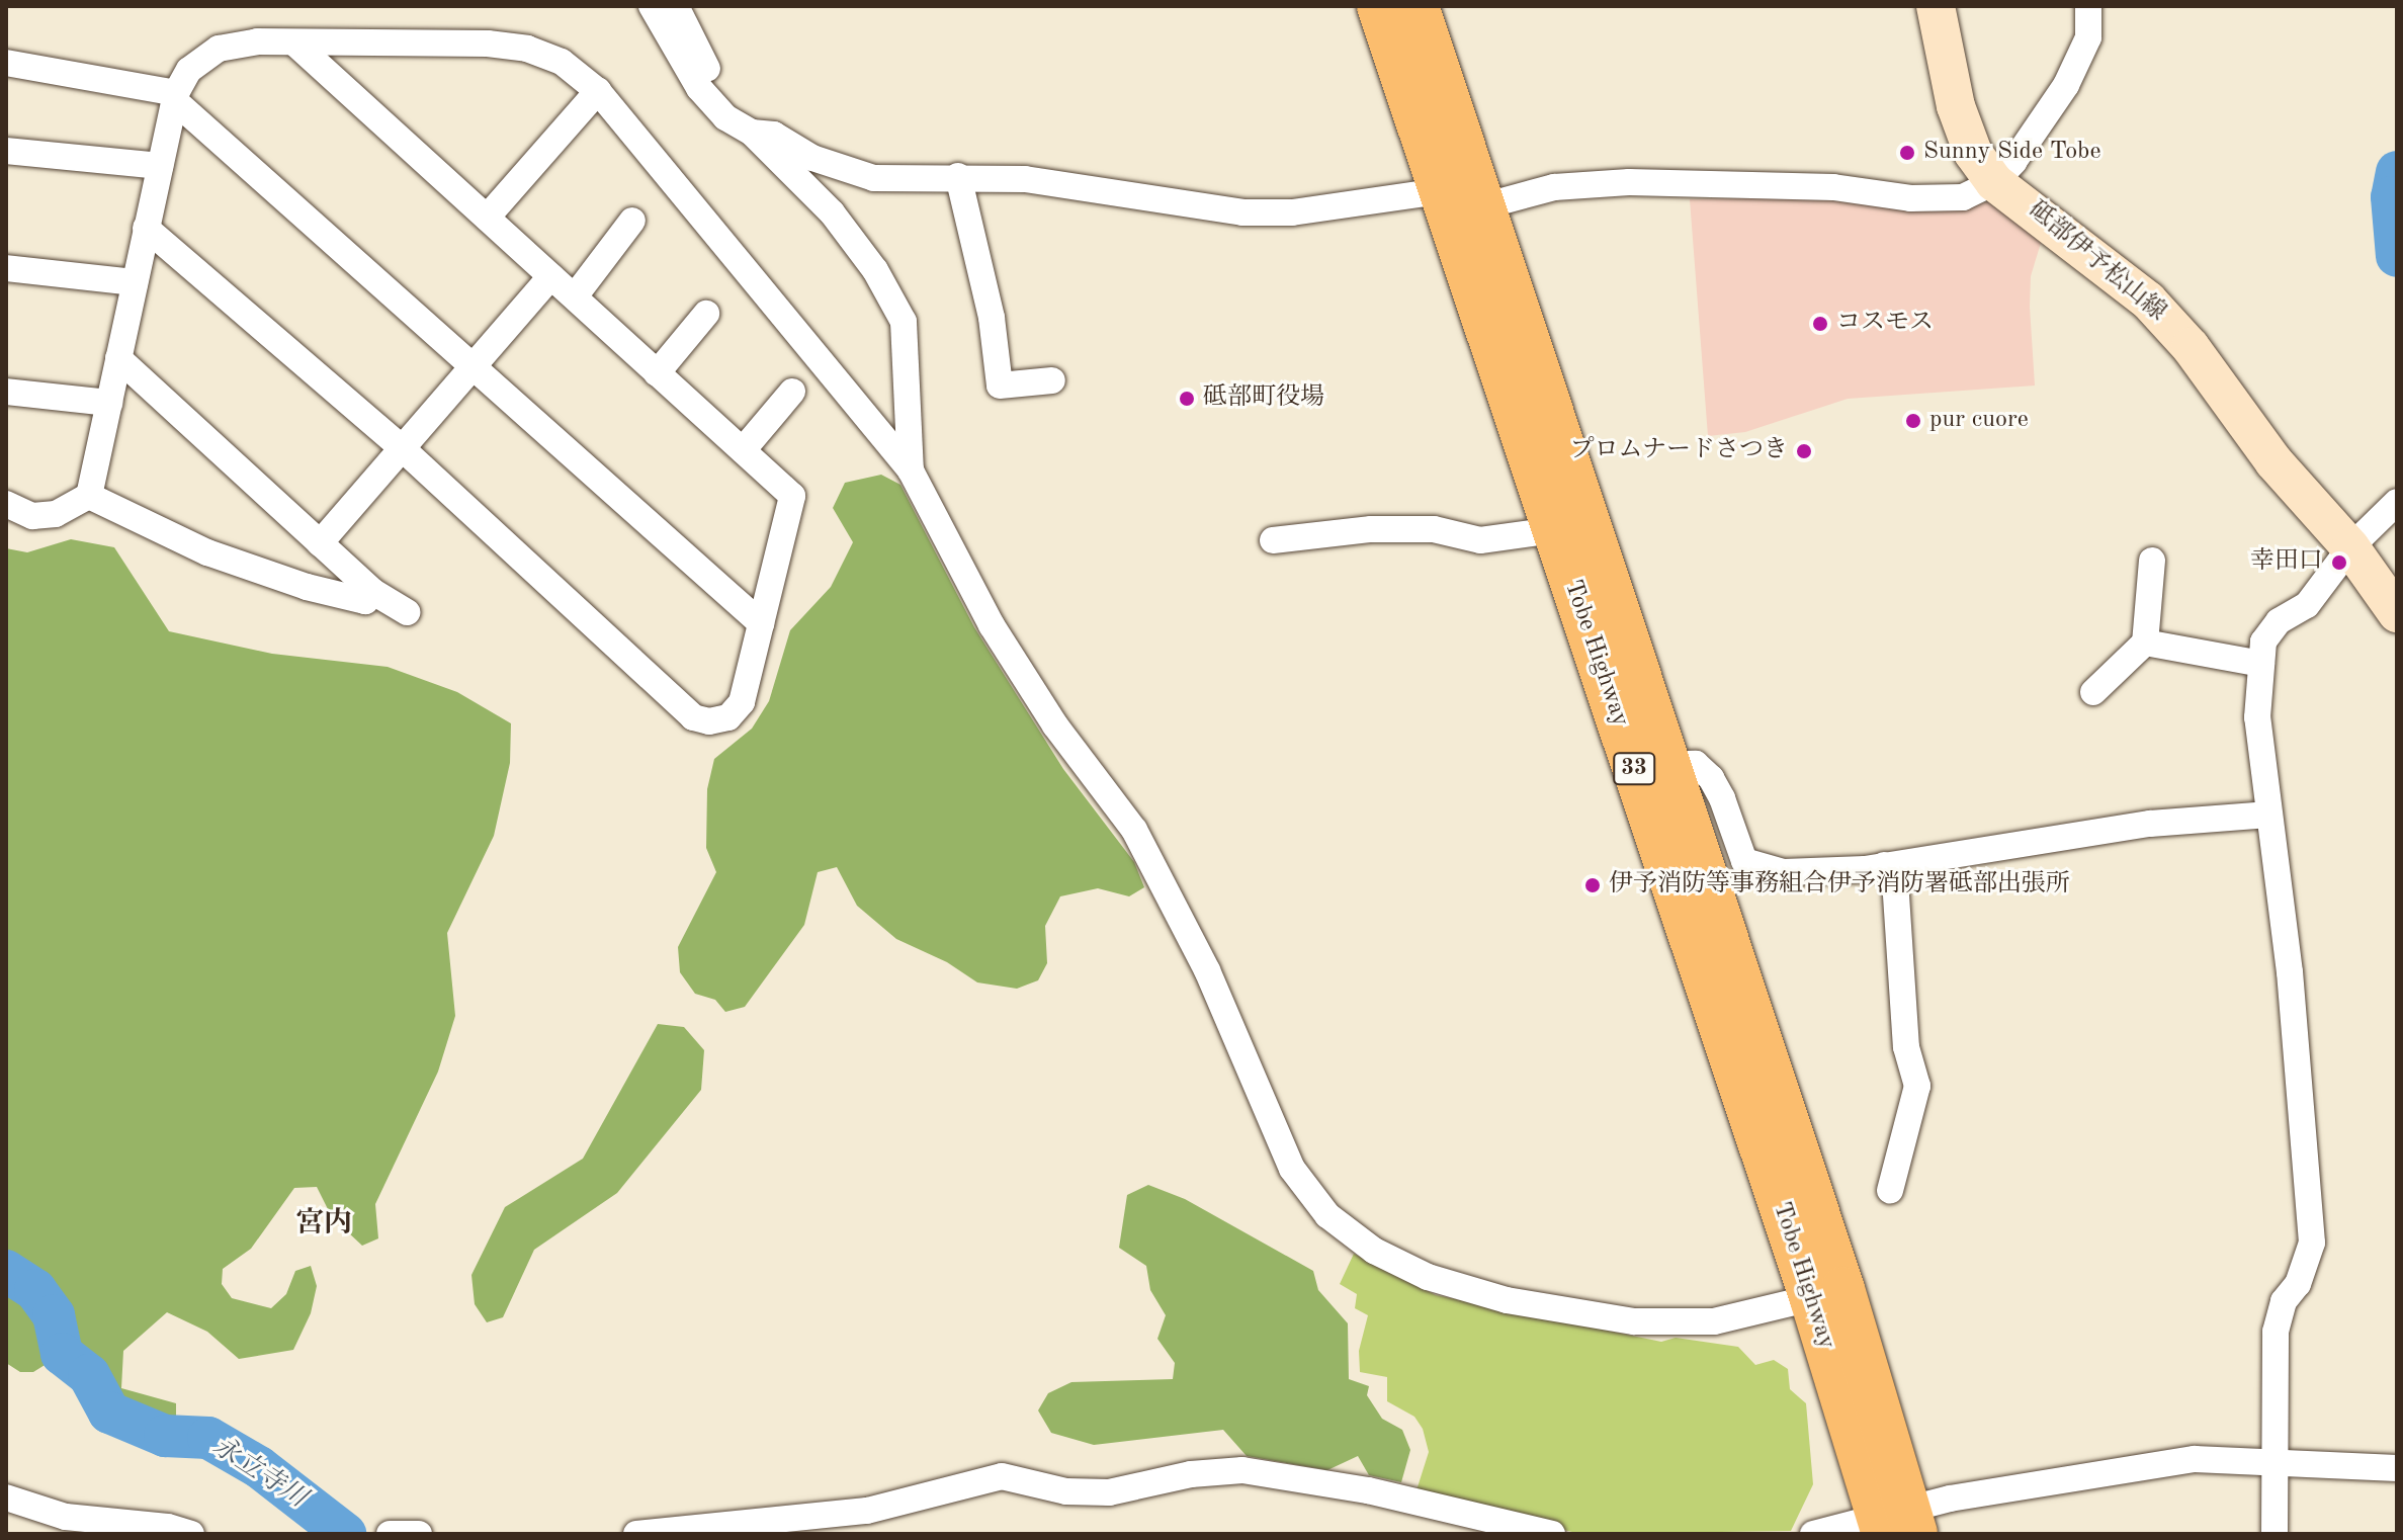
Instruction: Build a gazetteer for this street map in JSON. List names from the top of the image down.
{
  "streets": {
    "highway": ["Tobe Highway", "33"],
    "main road": ["砥部伊予松山線"]
  },
  "districts": ["宮内"],
  "water": ["永立寺川"],
  "places": [
    "Sunny Side Tobe",
    "コスモス",
    "砥部町役場",
    "pur cuore",
    "プロムナードさつき",
    "幸田口",
    "伊予消防等事務組合伊予消防署砥部出張所"
  ]
}
